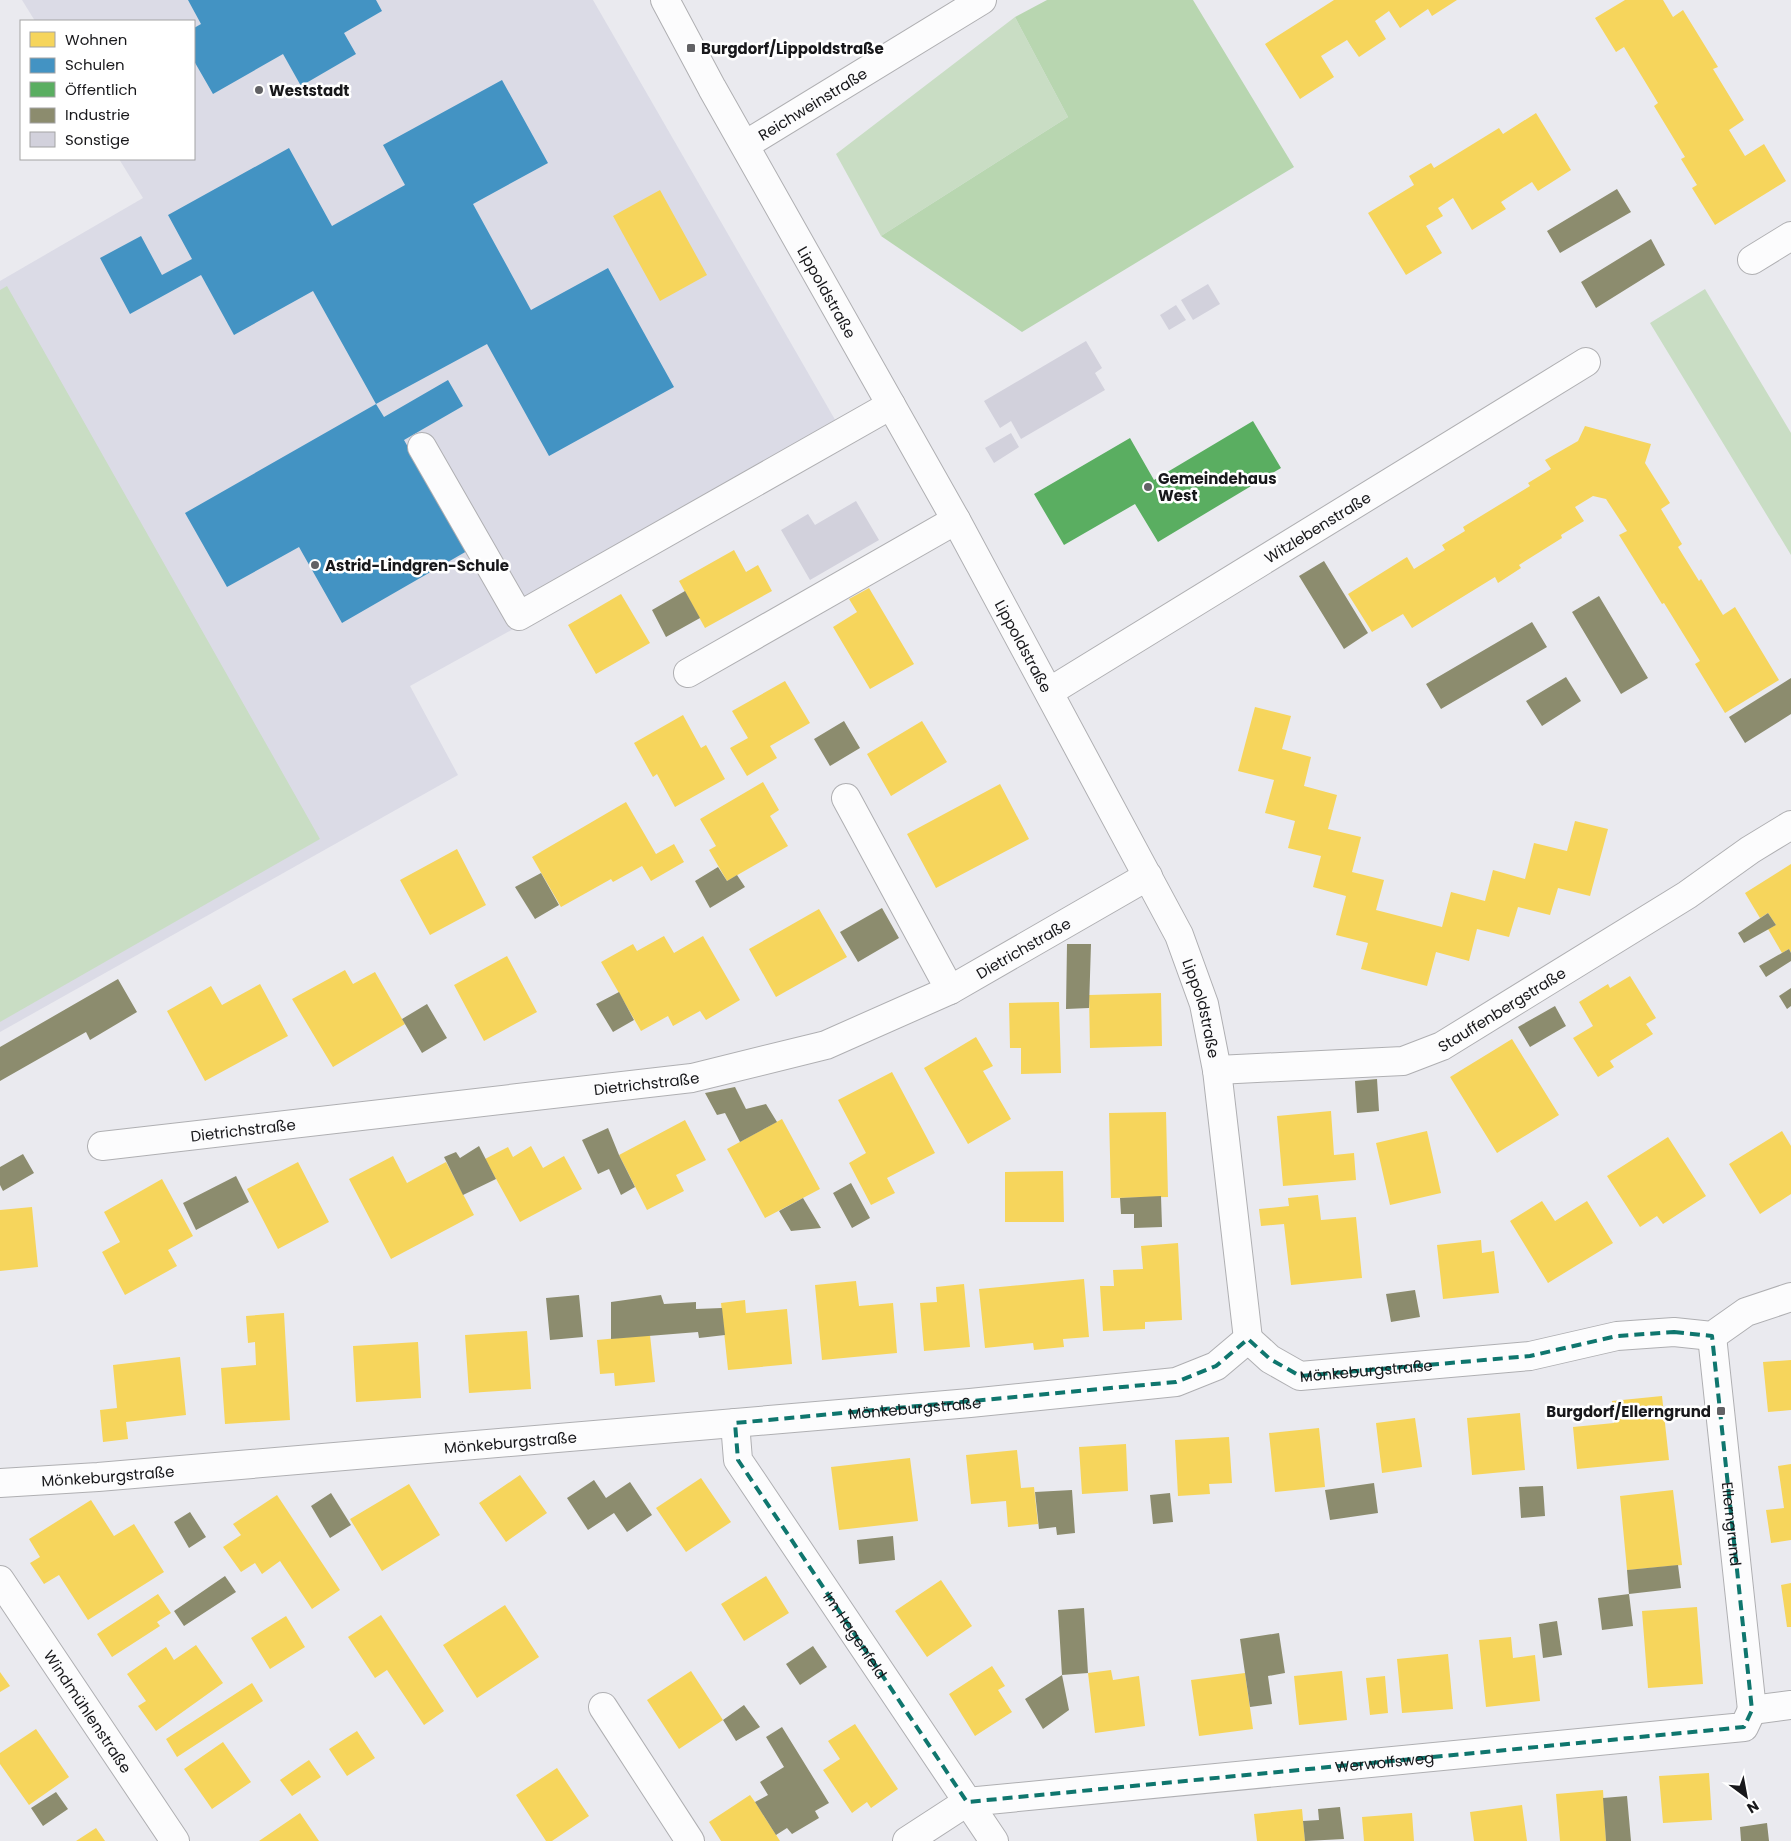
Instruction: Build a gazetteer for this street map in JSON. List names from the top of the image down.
{
  "streets": {
    "street": [
      "Reichweinstraße",
      "Lippoldstraße",
      "Witzlebenstraße",
      "Dietrichstraße",
      "Stauffenbergstraße",
      "Mönkeburgstraße",
      "Ellerngrund",
      "Im Hagenfeld",
      "Windmühlenstraße",
      "Werwolfsweg"
    ]
  },
  "crossings": [
    ["Reichweinstraße", "Lippoldstraße"],
    ["Lippoldstraße", "Witzlebenstraße"],
    ["Lippoldstraße", "Dietrichstraße"],
    ["Lippoldstraße", "Stauffenbergstraße"],
    ["Lippoldstraße", "Mönkeburgstraße"],
    ["Mönkeburgstraße", "Ellerngrund"],
    ["Mönkeburgstraße", "Im Hagenfeld"],
    ["Ellerngrund", "Werwolfsweg"],
    ["Im Hagenfeld", "Werwolfsweg"]
  ],
  "places": {
    "transit": ["Burgdorf/Lippoldstraße", "Burgdorf/Ellerngrund"],
    "other": ["Weststadt", "Gemeindehaus West", "Astrid-Lindgren-Schule"]
  },
  "legend": [
    "Wohnen",
    "Schulen",
    "Öffentlich",
    "Industrie",
    "Sonstige"
  ],
  "north": "bottom right"
}
